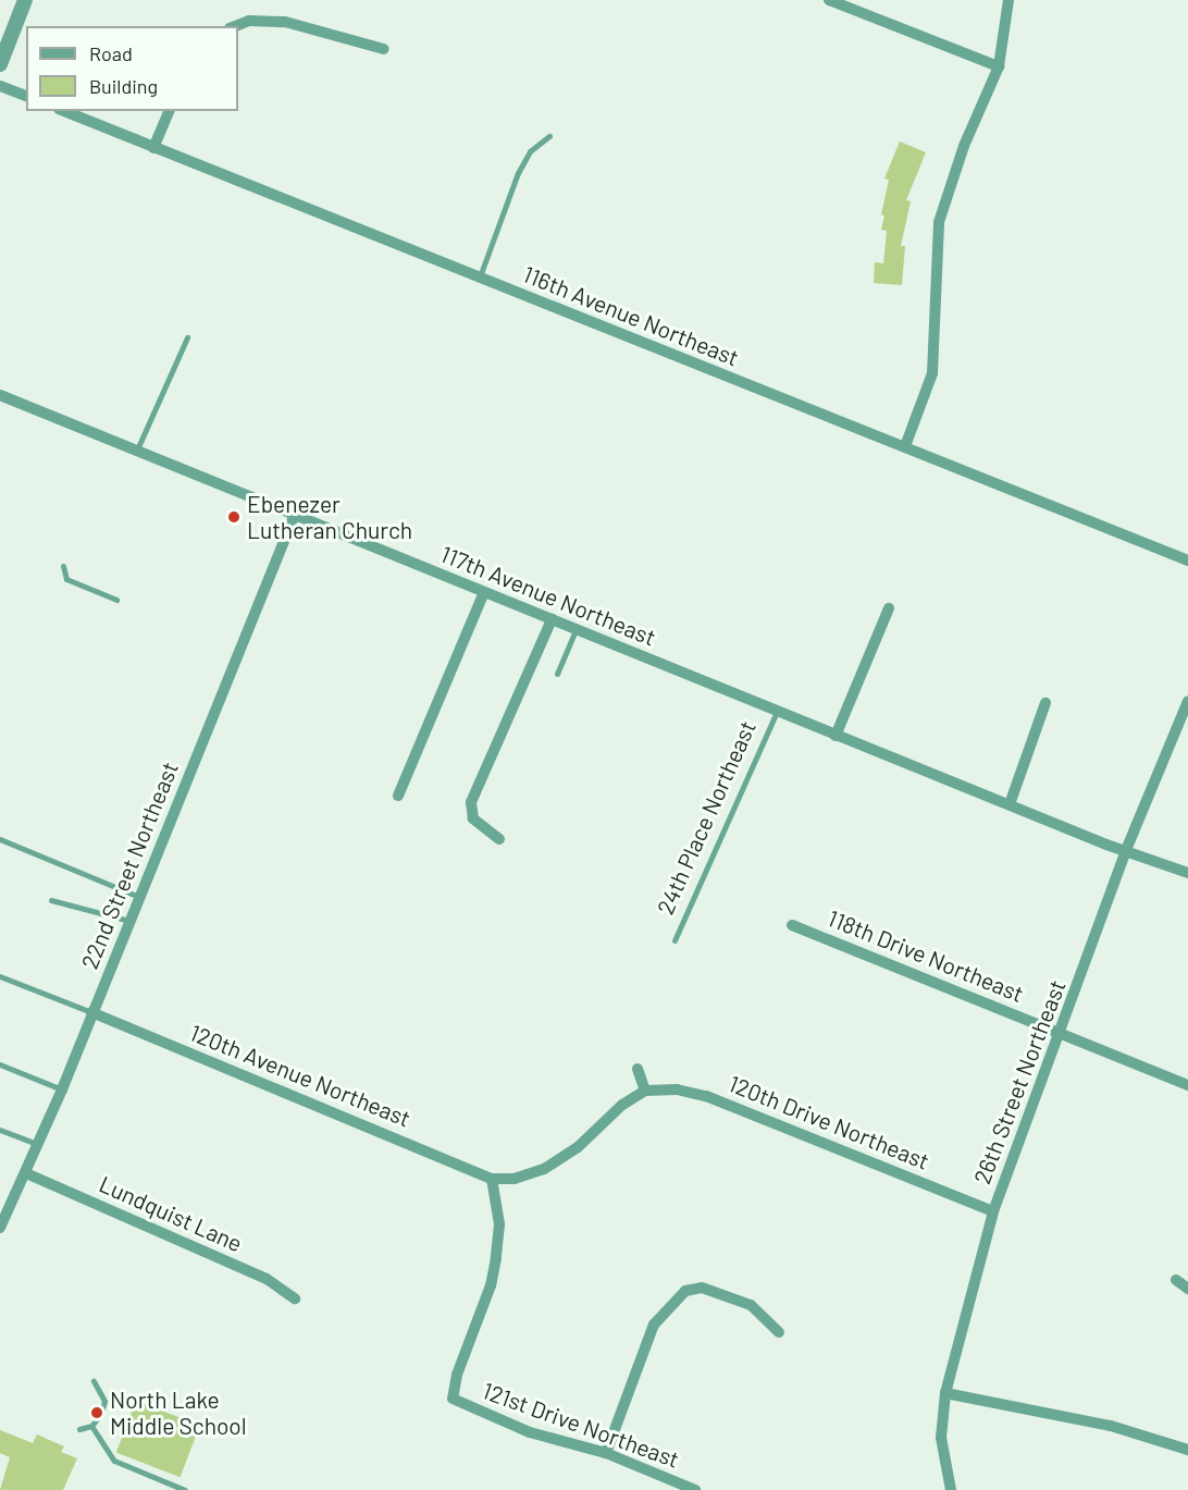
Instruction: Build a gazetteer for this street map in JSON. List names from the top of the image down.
{
  "streets": {
    "street": [
      "116th Avenue Northeast",
      "117th Avenue Northeast",
      "22nd Street Northeast",
      "118th Drive Northeast",
      "120th Avenue Northeast",
      "26th Street Northeast",
      "120th Drive Northeast",
      "Lundquist Lane",
      "121st Drive Northeast"
    ],
    "lane": ["24th Place Northeast"]
  },
  "crossings": [
    ["117th Avenue Northeast", "24th Place Northeast"],
    ["117th Avenue Northeast", "22nd Street Northeast"],
    ["117th Avenue Northeast", "26th Street Northeast"],
    ["22nd Street Northeast", "120th Avenue Northeast"],
    ["22nd Street Northeast", "Lundquist Lane"],
    ["118th Drive Northeast", "26th Street Northeast"],
    ["120th Avenue Northeast", "121st Drive Northeast"],
    ["26th Street Northeast", "120th Drive Northeast"]
  ],
  "places": ["Ebenezer Lutheran Church", "North Lake Middle School"],
  "legend": ["Road", "Building"]
}
